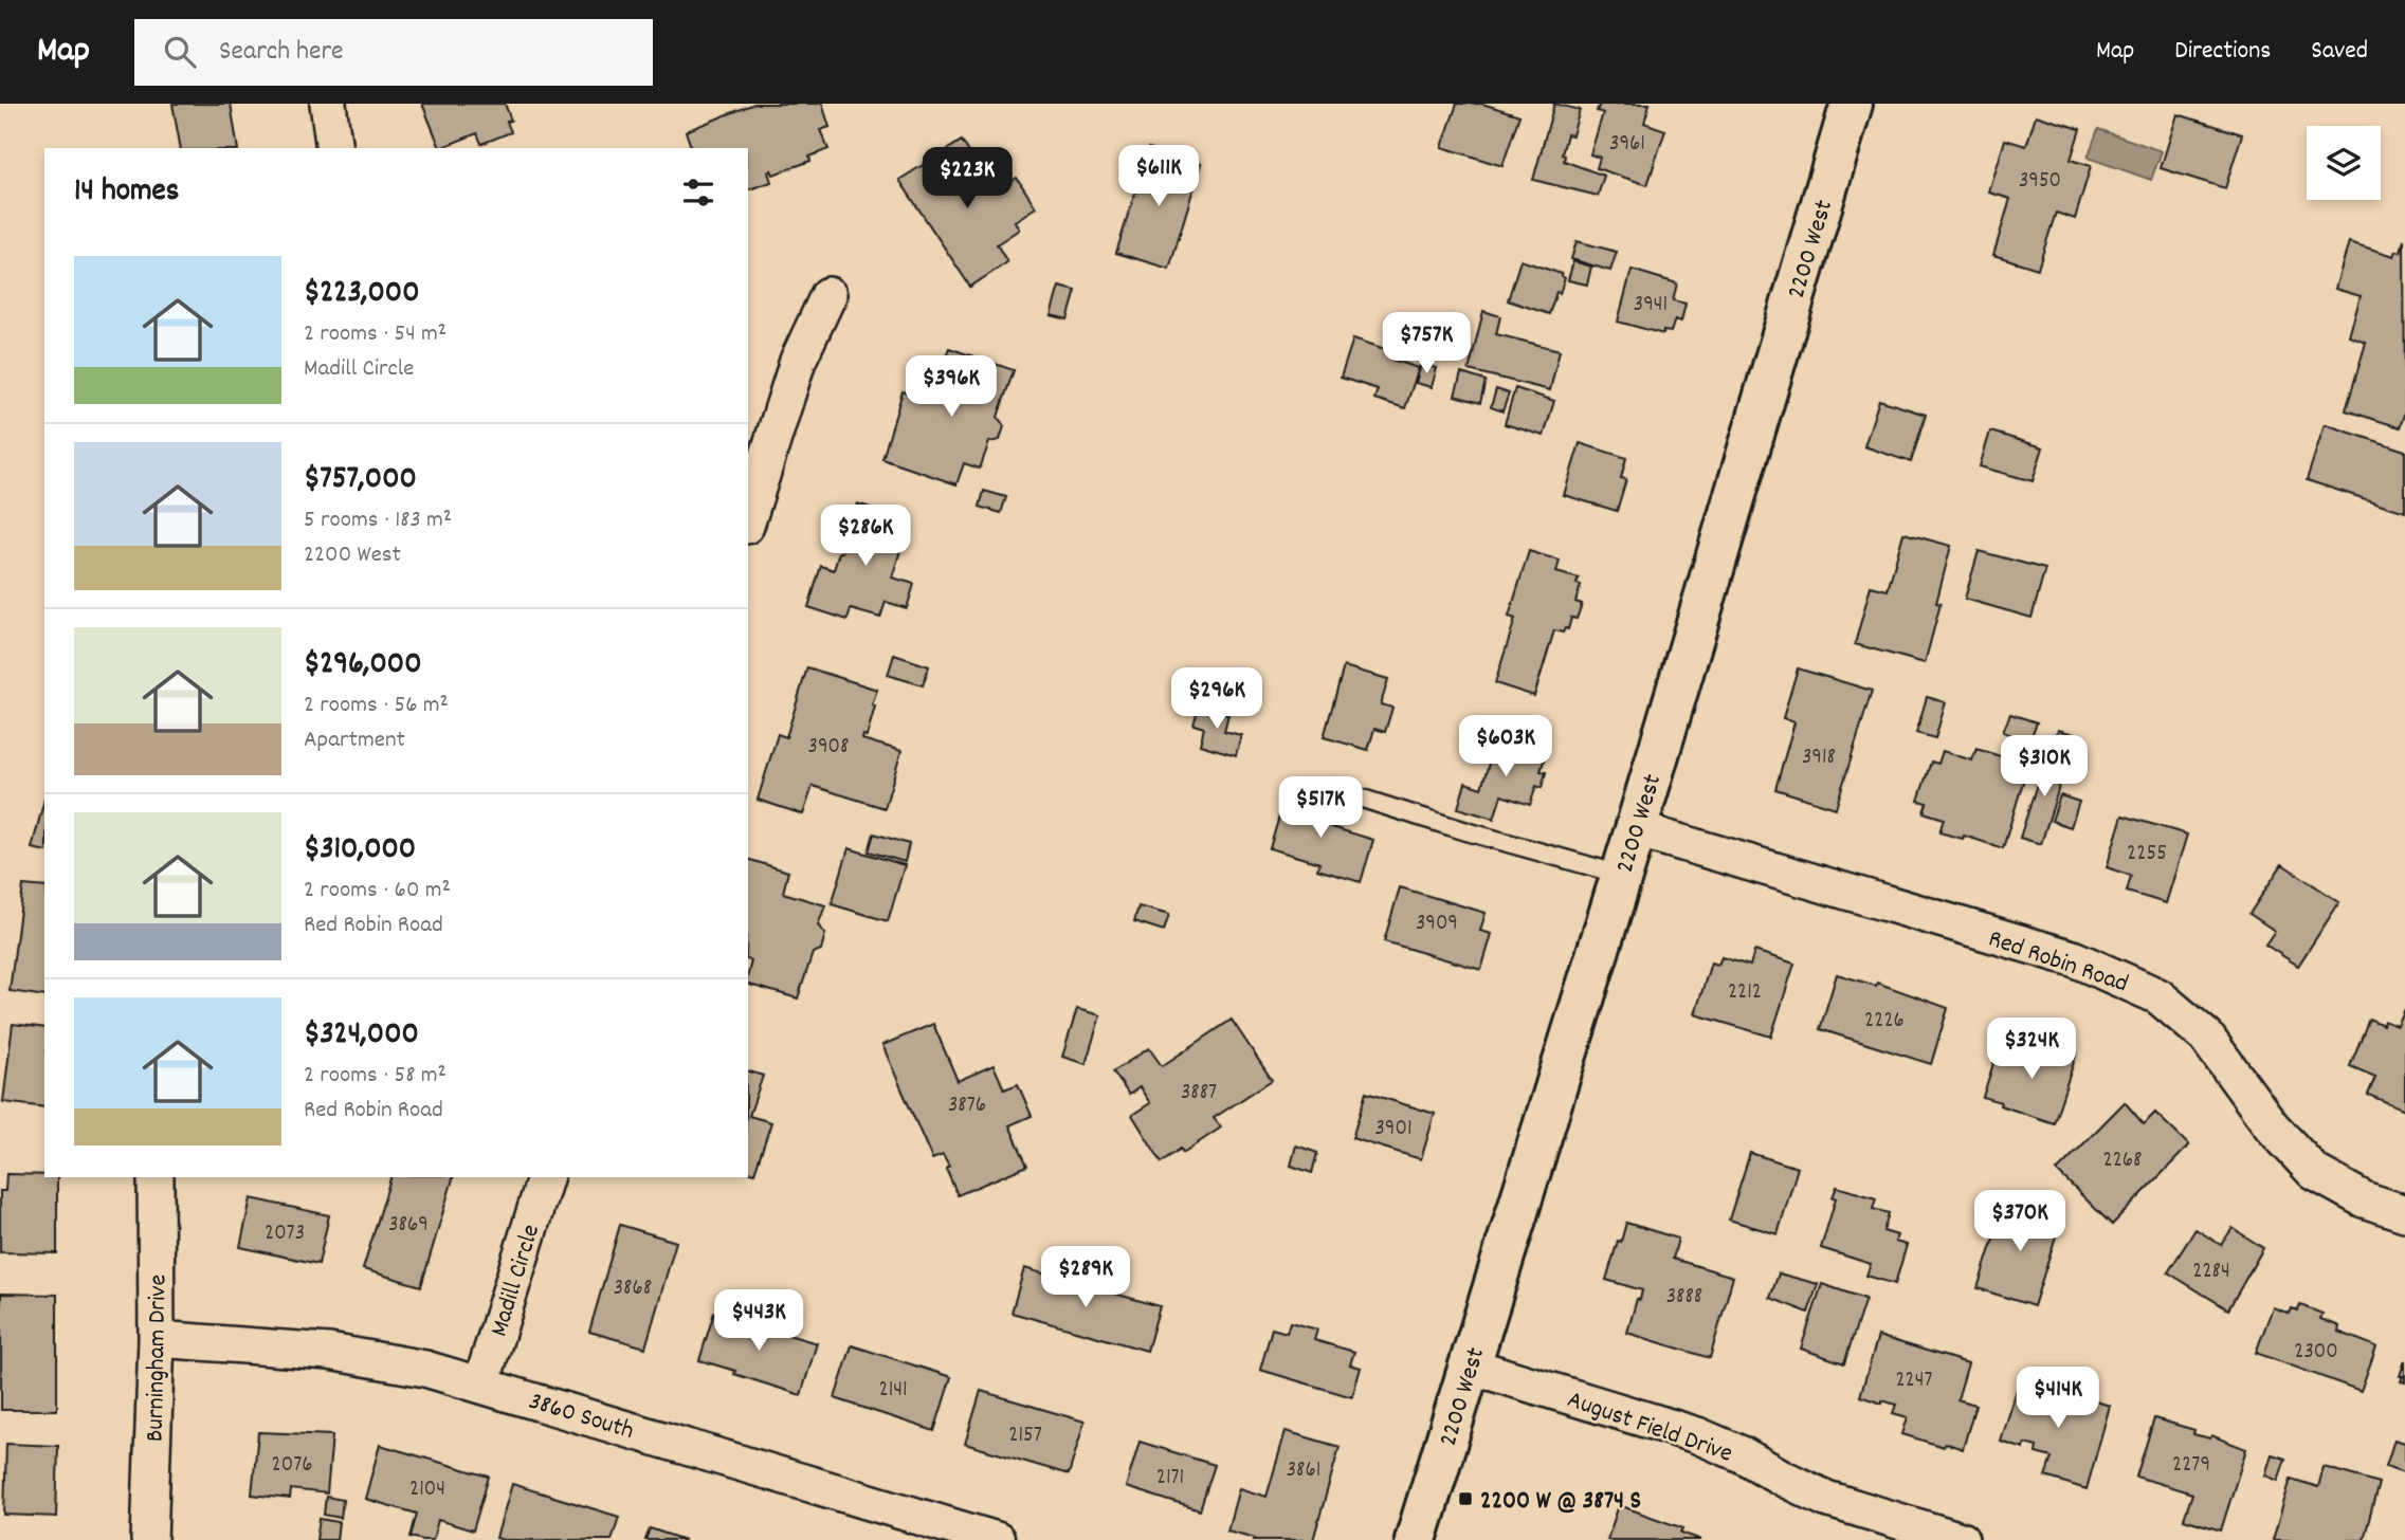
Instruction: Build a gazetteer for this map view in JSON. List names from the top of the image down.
{
  "streets": {
    "street": [
      "2200 West",
      "Red Robin Road",
      "Madill Circle",
      "Burningham Drive",
      "3860 South",
      "August Field Drive"
    ]
  },
  "crossings": [
    ["2200 West", "Red Robin Road"],
    ["2200 West", "August Field Drive"],
    ["Madill Circle", "3860 South"],
    ["Burningham Drive", "3860 South"]
  ],
  "places": {
    "transit": ["2200 W @ 3874 S"]
  },
  "house_numbers": [
    "3961",
    "3950",
    "3941",
    "3908",
    "3918",
    "2255",
    "3909",
    "2212",
    "2226",
    "3887",
    "3876",
    "3901",
    "2268",
    "3869",
    "2073",
    "2284",
    "3868",
    "3888",
    "2300",
    "2247",
    "2141",
    "2157",
    "2076",
    "2279",
    "3861",
    "2171",
    "2104"
  ],
  "page": {
    "header": "Map",
    "search": "Search here",
    "nav": ["Map", "Directions", "Saved"],
    "price": [
      "$611K",
      "$223K",
      "$757K",
      "$396K",
      "$286K",
      "$296K",
      "$603K",
      "$310K",
      "$517K",
      "$324K",
      "$370K",
      "$289K",
      "$443K",
      "$414K"
    ],
    "heading": "14 homes",
    "list": [
      {
        "name": "$223,000",
        "note": "2 rooms · 54 m² · Madill Circle"
      },
      {
        "name": "$757,000",
        "note": "5 rooms · 183 m² · 2200 West"
      },
      {
        "name": "$296,000",
        "note": "2 rooms · 56 m² · Apartment"
      },
      {
        "name": "$310,000",
        "note": "2 rooms · 60 m² · Red Robin Road"
      },
      {
        "name": "$324,000",
        "note": "2 rooms · 58 m² · Red Robin Road"
      }
    ]
  }
}
